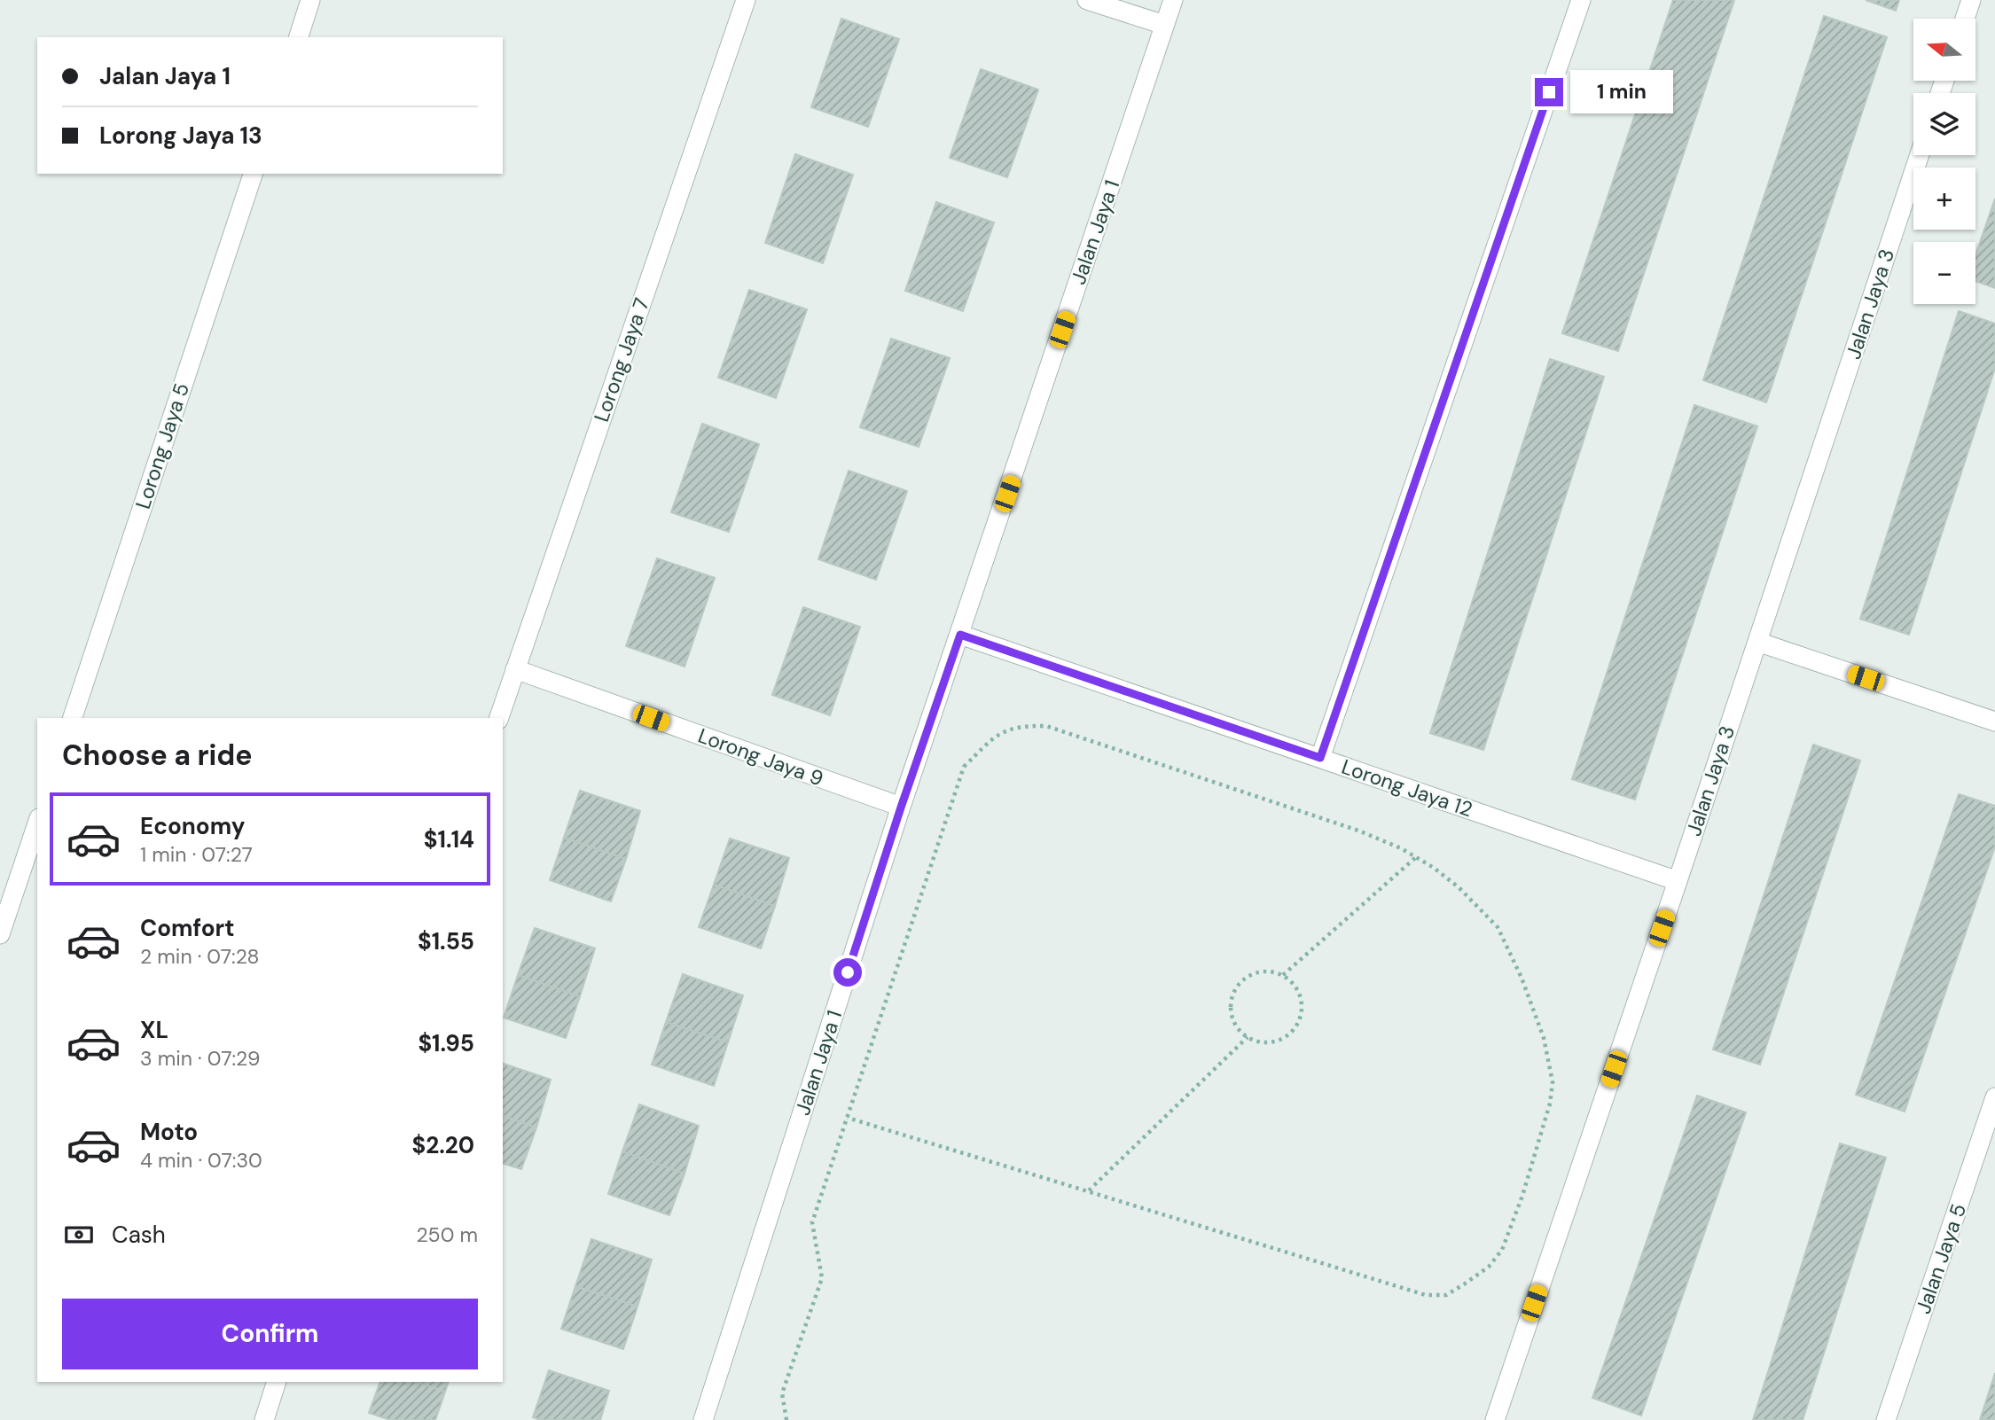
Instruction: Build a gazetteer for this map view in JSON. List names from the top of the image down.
{
  "streets": {
    "street": [
      "Jalan Jaya 1",
      "Jalan Jaya 3",
      "Lorong Jaya 7",
      "Lorong Jaya 5",
      "Lorong Jaya 9",
      "Lorong Jaya 12",
      "Jalan Jaya 5"
    ]
  },
  "crossings": [
    ["Jalan Jaya 1", "Lorong Jaya 9"],
    ["Jalan Jaya 1", "Lorong Jaya 12"],
    ["Jalan Jaya 3", "Lorong Jaya 12"],
    ["Lorong Jaya 7", "Lorong Jaya 9"]
  ],
  "north": "left",
  "page": {
    "map_buttons": ["+", "−"],
    "banner": ["Jalan Jaya 1", "Lorong Jaya 13"],
    "bubble": "1 min",
    "heading": "Choose a ride",
    "list": [
      {
        "name": "Economy",
        "note": "1 min · 07:27",
        "value": "$1.14"
      },
      {
        "name": "Comfort",
        "note": "2 min · 07:28",
        "value": "$1.55"
      },
      {
        "name": "XL",
        "note": "3 min · 07:29",
        "value": "$1.95"
      },
      {
        "name": "Moto",
        "note": "4 min · 07:30",
        "value": "$2.20"
      }
    ],
    "pay": ["Cash", "250 m"],
    "buttons": "Confirm"
  }
}
